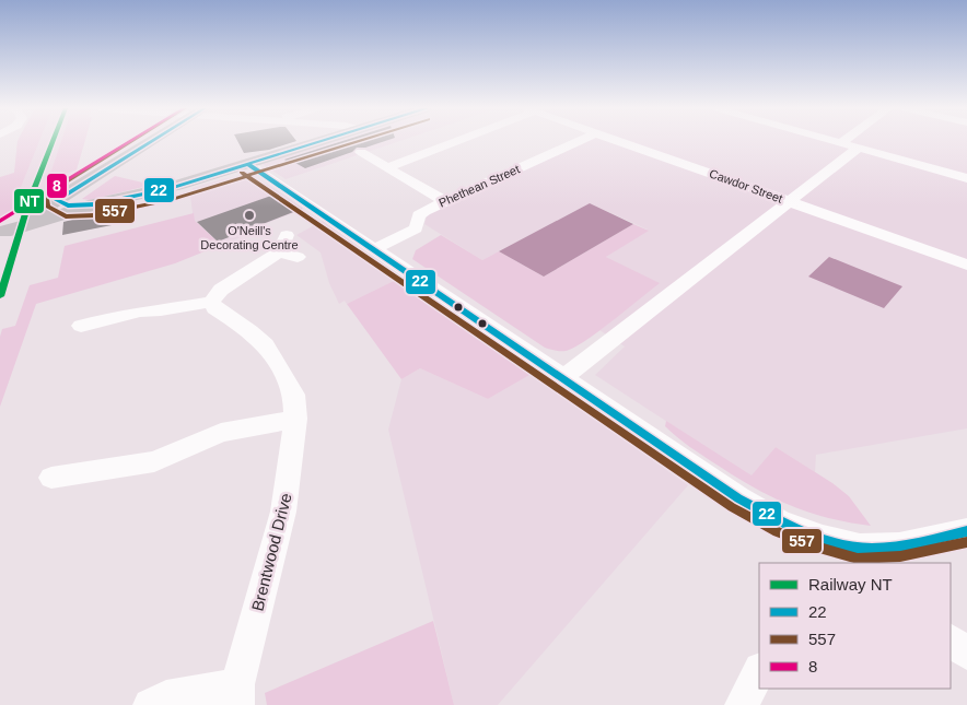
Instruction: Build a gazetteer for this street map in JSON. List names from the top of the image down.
{
  "streets": {
    "street": ["Phethean Street", "Cawdor Street", "Brentwood Drive"]
  },
  "places": ["O'Neill's Decorating Centre"],
  "lines": [
    "rail line NT",
    "transit line 22",
    "transit line 557",
    "transit line 8"
  ],
  "legend": [
    "Railway NT",
    "22",
    "557",
    "8"
  ]
}
